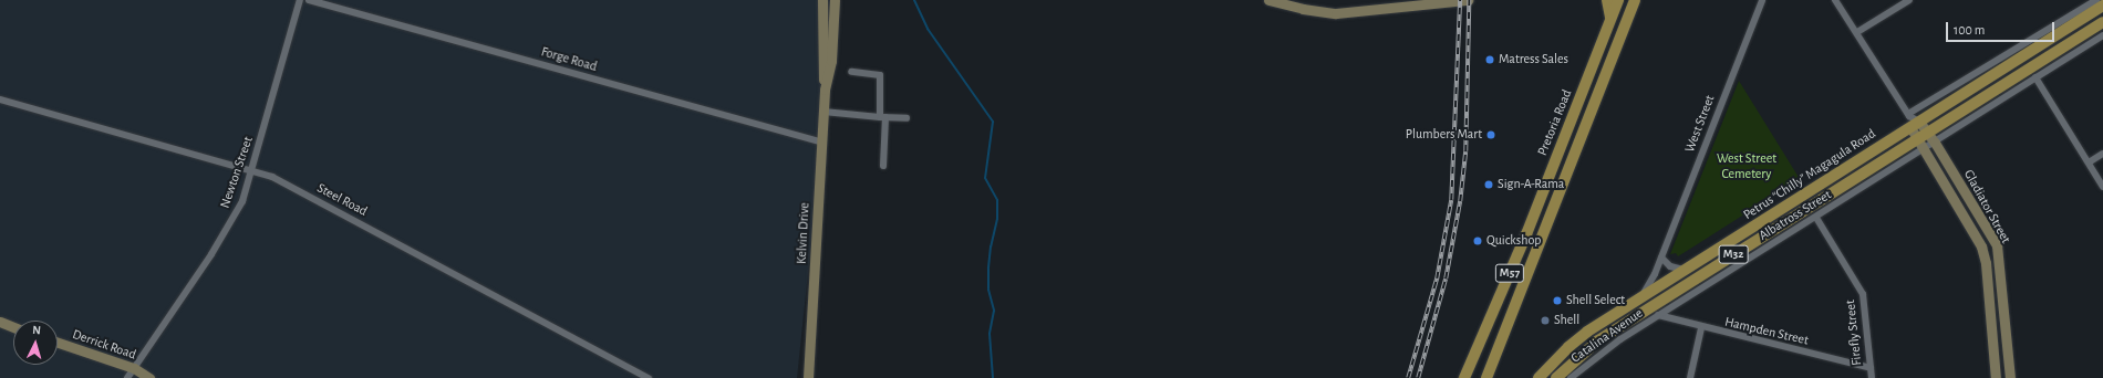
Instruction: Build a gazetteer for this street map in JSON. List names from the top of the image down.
{
  "streets": {
    "main road": [
      "Pretoria Road",
      "Petrus “Chilly” Magagula Road",
      "M32",
      "M57"
    ],
    "street": [
      "Forge Road",
      "West Street",
      "Newton Street",
      "Steel Road",
      "Gladiator Street",
      "Albatross Street",
      "Kelvin Drive",
      "Hampden Street",
      "Firefly Street",
      "Catalina Avenue",
      "Derrick Road"
    ]
  },
  "crossings": [
    ["Forge Road", "Kelvin Drive"],
    ["West Street", "Petrus “Chilly” Magagula Road"],
    ["Newton Street", "Steel Road"],
    ["Newton Street", "Derrick Road"],
    ["Petrus “Chilly” Magagula Road", "Gladiator Street"],
    ["Gladiator Street", "Albatross Street"],
    ["Albatross Street", "Hampden Street"],
    ["Albatross Street", "Firefly Street"],
    ["Albatross Street", "Catalina Avenue"],
    ["Hampden Street", "Firefly Street"],
    ["Hampden Street", "Catalina Avenue"]
  ],
  "parks": ["West Street Cemetery"],
  "places": [
    "Matress Sales",
    "Plumbers Mart",
    "Sign-A-Rama",
    "Quickshop",
    "Shell Select",
    "Shell"
  ],
  "scale_bar": "100 m",
  "north": "top"
}
